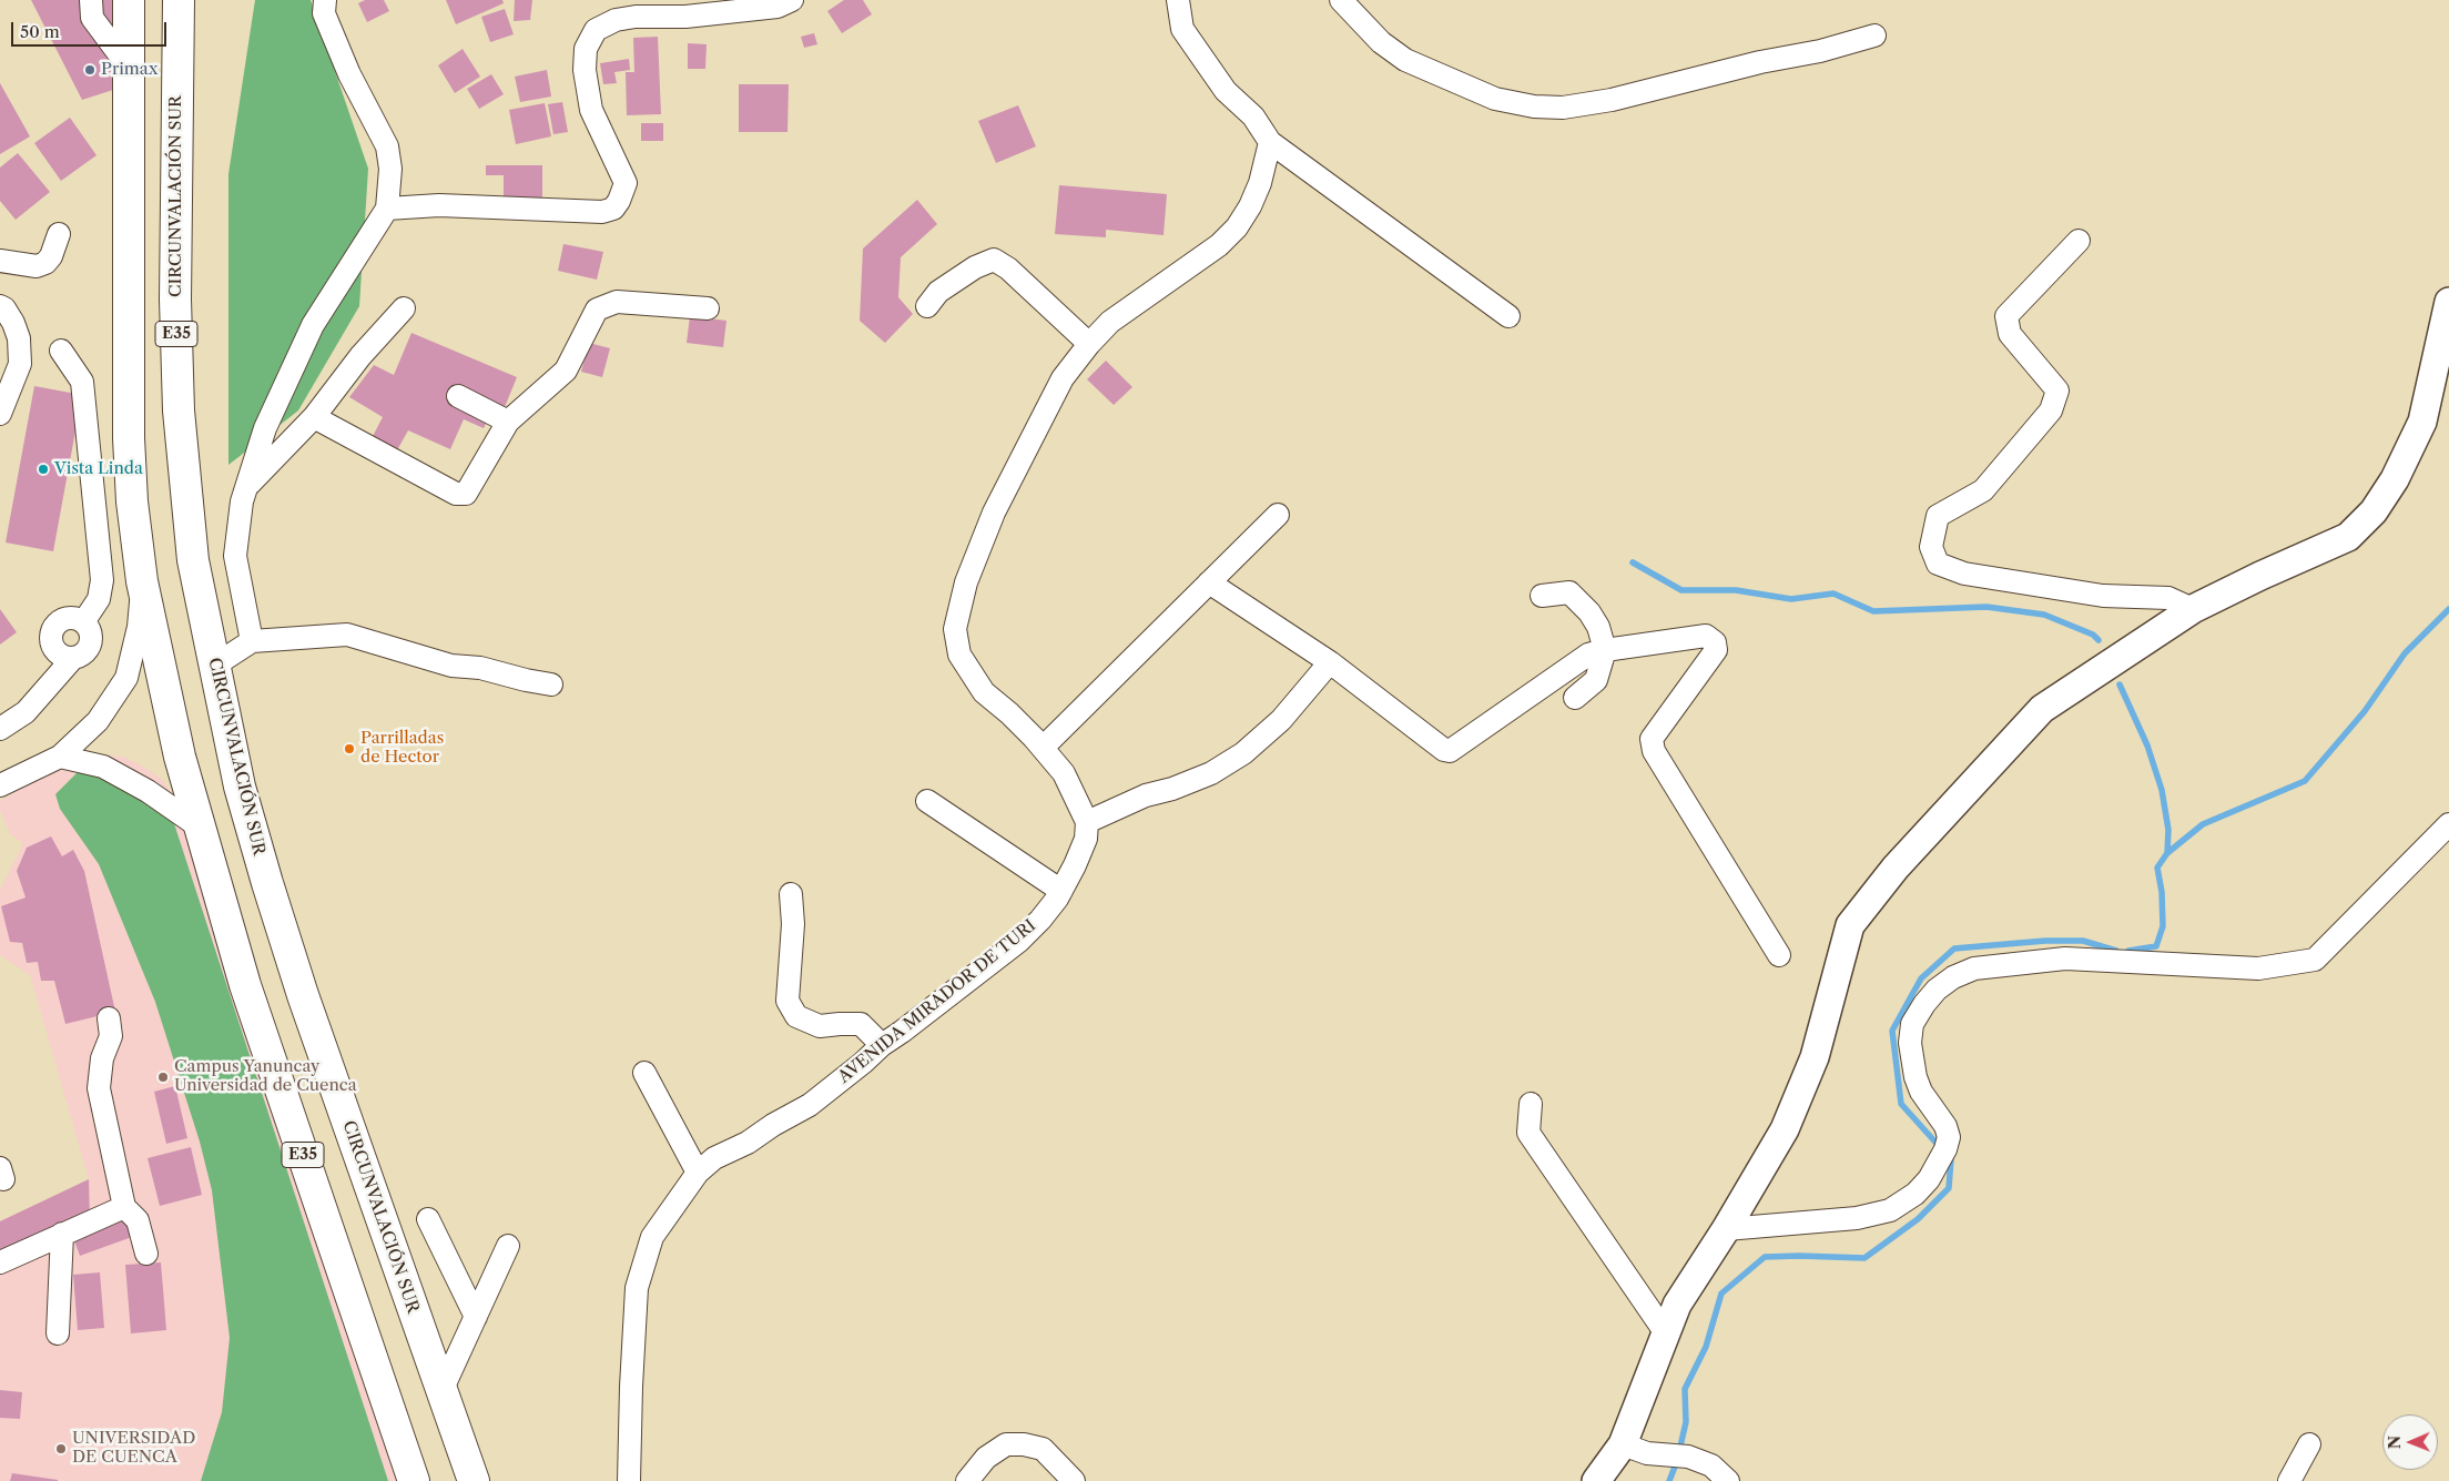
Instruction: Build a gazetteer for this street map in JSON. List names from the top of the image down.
{
  "streets": {
    "highway": ["CIRCUNVALACIÓN SUR", "E35"],
    "street": ["AVENIDA MIRADOR DE TURI"]
  },
  "places": [
    "Primax",
    "Vista Linda",
    "Parrilladas de Hector",
    "Campus Yanuncay Universidad de Cuenca",
    "UNIVERSIDAD DE CUENCA"
  ],
  "scale_bar": "50 m",
  "north": "left"
}
